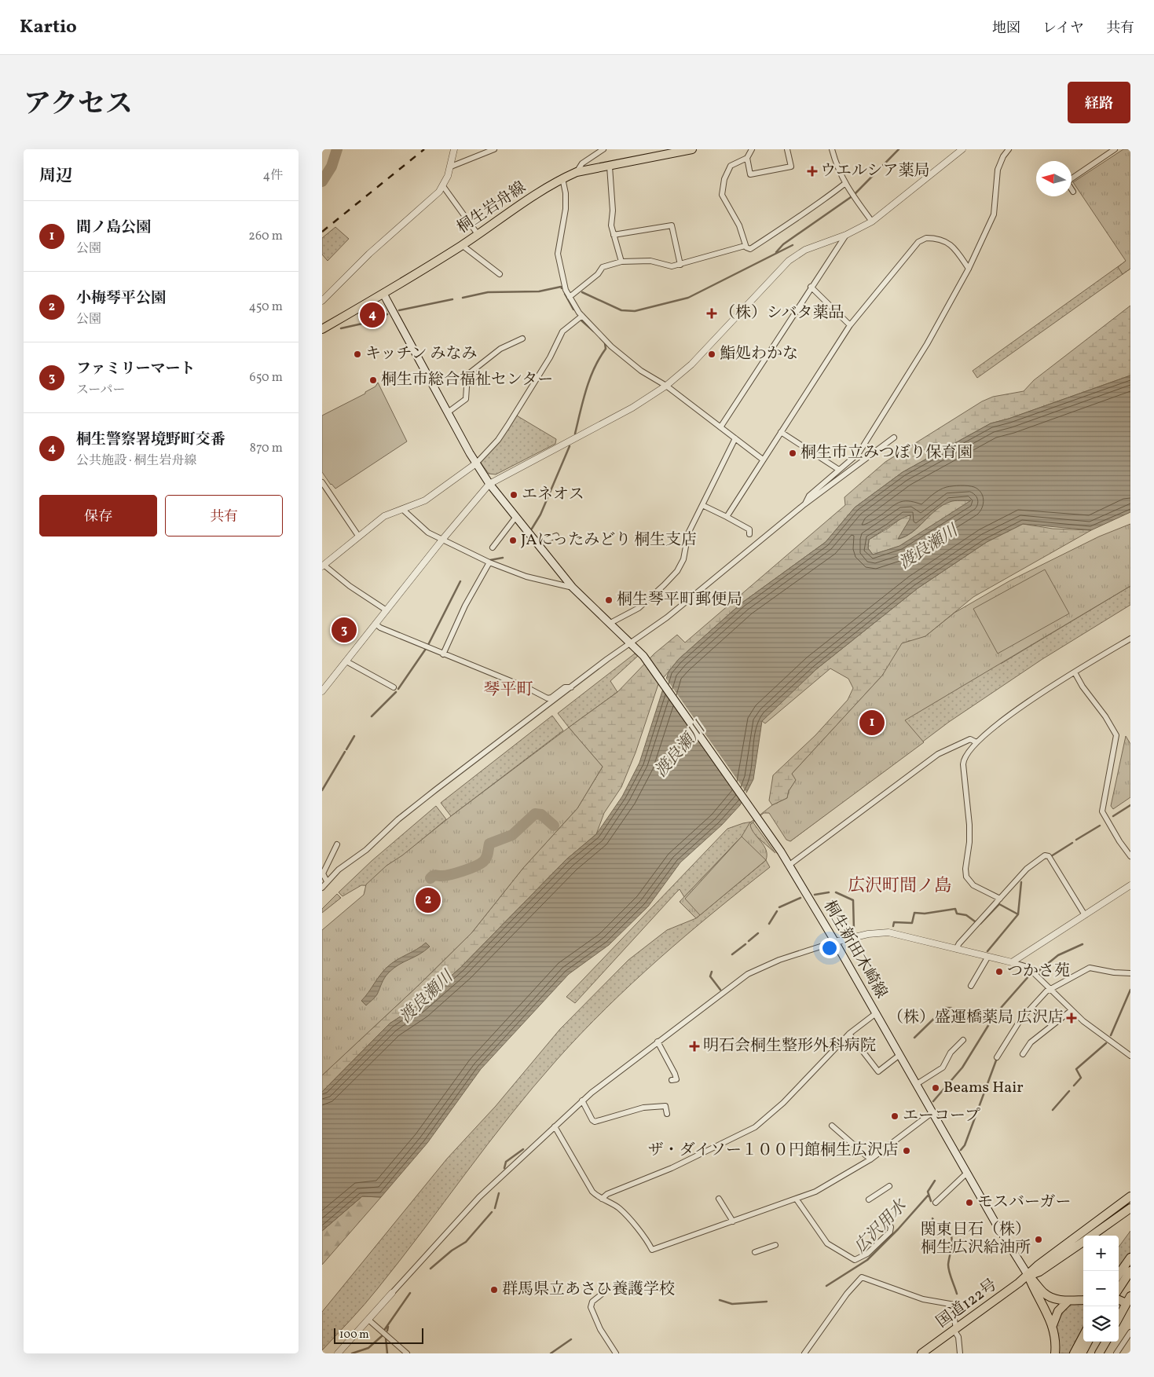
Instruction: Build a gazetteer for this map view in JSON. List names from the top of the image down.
{
  "streets": {
    "main road": ["桐生岩舟線", "桐生新田木崎線", "国道122号"]
  },
  "crossings": [
    ["桐生岩舟線", "桐生新田木崎線"],
    ["桐生新田木崎線", "国道122号"]
  ],
  "districts": ["琴平町", "広沢町間ノ島"],
  "water": ["渡良瀬川", "広沢用水"],
  "places": {
    "health": [
      "ウエルシア薬局",
      "（株）シバタ薬品",
      "（株）盛運橋薬局 広沢店",
      "明石会桐生整形外科病院"
    ],
    "other": [
      "キッチン みなみ",
      "鮨処わかな",
      "桐生市総合福祉センター",
      "桐生市立みつぼり保育園",
      "エネオス",
      "JAにったみどり 桐生支店",
      "桐生琴平町郵便局",
      "つかさ苑",
      "Beams Hair",
      "エーコープ",
      "ザ・ダイソー１００円館桐生広沢店",
      "モスバーガー",
      "関東日石（株） 桐生広沢給油所",
      "群馬県立あさひ養護学校"
    ]
  },
  "scale_bar": "100 m",
  "north": "left",
  "page": {
    "header": "Kartio",
    "nav": ["地図", "レイヤ", "共有"],
    "title": "アクセス",
    "buttons": [
      "経路",
      ["保存", "共有"]
    ],
    "heading": ["周辺", "4件"],
    "list": [
      {
        "mark": "1",
        "name": "間ノ島公園",
        "note": "公園",
        "value": "260 m"
      },
      {
        "mark": "2",
        "name": "小梅琴平公園",
        "note": "公園",
        "value": "450 m"
      },
      {
        "mark": "3",
        "name": "ファミリーマート",
        "note": "スーパー",
        "value": "650 m"
      },
      {
        "mark": "4",
        "name": "桐生警察署境野町交番",
        "note": "公共施設 · 桐生岩舟線",
        "value": "870 m"
      }
    ],
    "pins": [
      "4",
      "3",
      "1",
      "2"
    ],
    "map_buttons": ["+", "−"],
    "scale": "100 m"
  }
}
